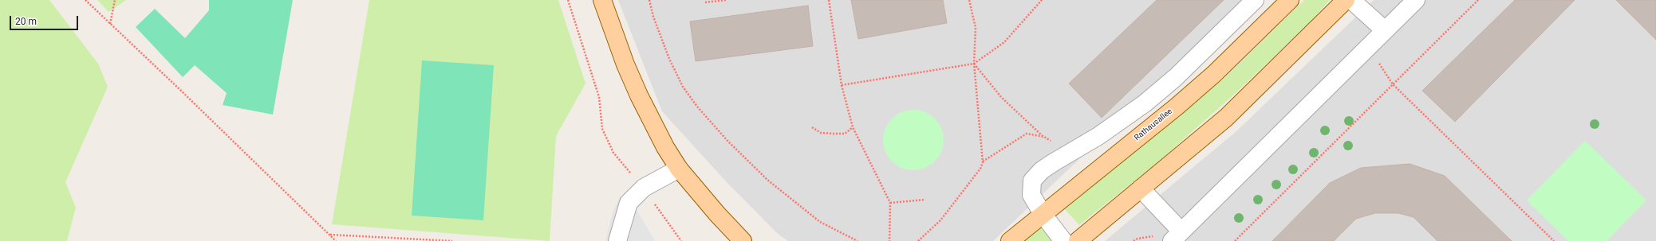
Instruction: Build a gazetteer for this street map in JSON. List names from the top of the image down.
{
  "streets": {
    "main road": ["Rathausallee"]
  },
  "scale_bar": "20 m"
}
